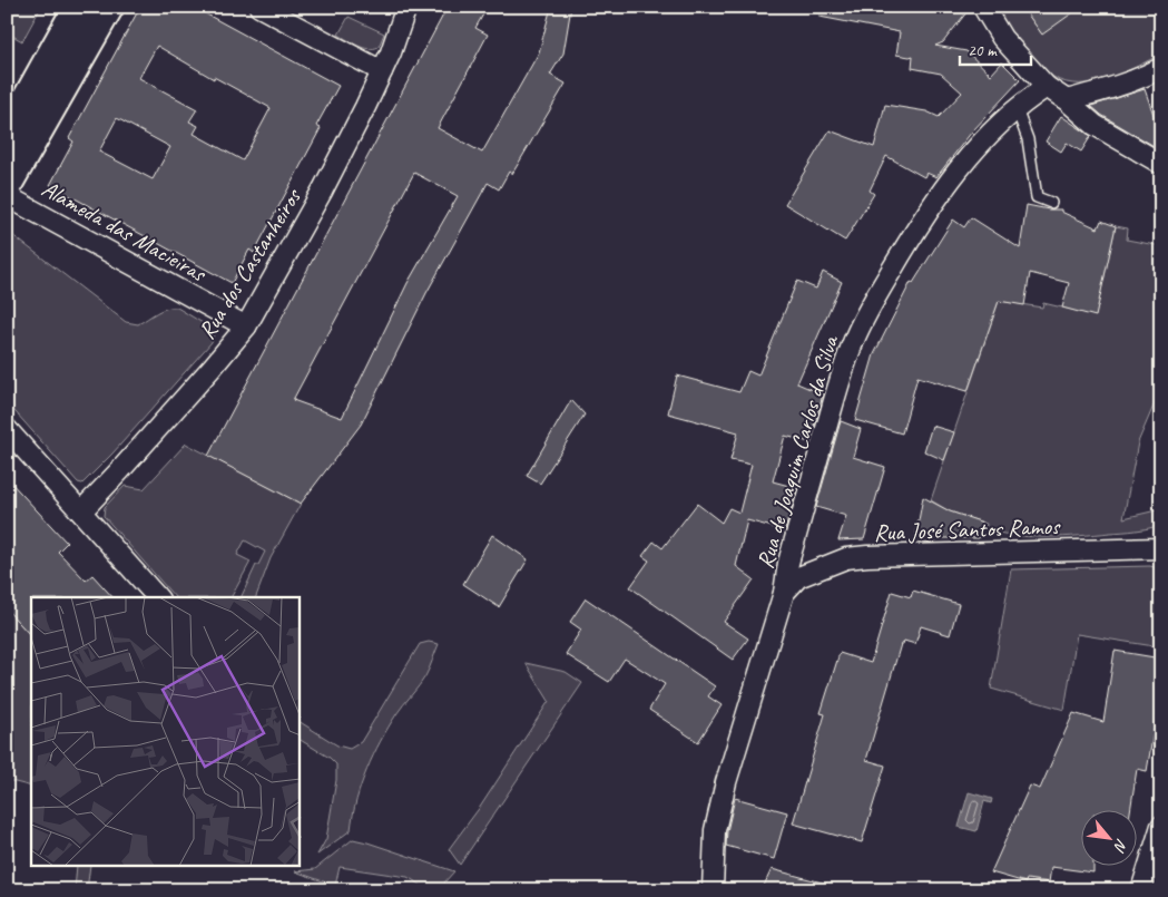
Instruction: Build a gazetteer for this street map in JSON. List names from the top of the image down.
{
  "streets": {
    "street": [
      "Alameda das Macieiras",
      "Rua dos Castanheiros",
      "Rua de Joaquim Carlos da Silva",
      "Rua José Santos Ramos"
    ]
  },
  "crossings": [
    ["Alameda das Macieiras", "Rua dos Castanheiros"],
    ["Rua de Joaquim Carlos da Silva", "Rua José Santos Ramos"]
  ],
  "scale_bar": "20 m",
  "north": "bottom right"
}
